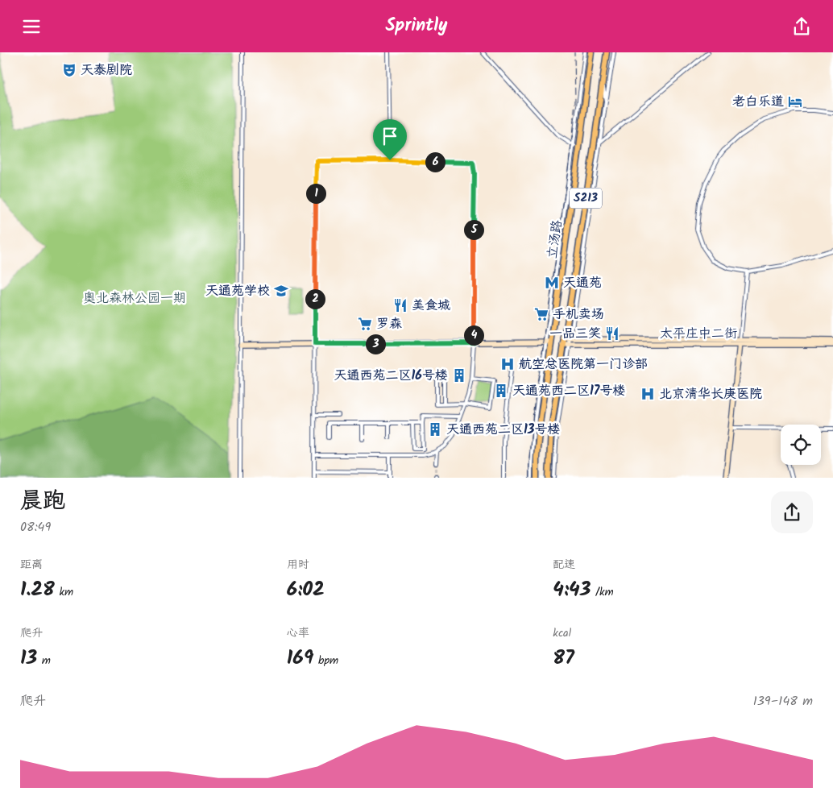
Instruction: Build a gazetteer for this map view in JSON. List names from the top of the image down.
{
  "streets": {
    "main road": ["S213", "立汤路"],
    "street": ["太平庄中二街"]
  },
  "crossings": [
    ["立汤路", "太平庄中二街"]
  ],
  "parks": ["奥北森林公园一期"],
  "places": {
    "theatre": ["天泰剧院"],
    "hotel": ["老白乐道"],
    "metro station": ["天通苑"],
    "school or university": ["天通苑学校"],
    "restaurant": ["美食城", "一品三笑"],
    "supermarket": ["手机卖场", "罗森"],
    "hospital": ["航空总医院第一门诊部", "北京清华长庚医院"],
    "building": ["天通西苑二区16号楼", "天通苑西二区17号楼", "天通西苑二区13号楼"]
  },
  "page": {
    "header": "Sprintly",
    "pins": [
      "6",
      "1",
      "5",
      "2",
      "4",
      "3"
    ],
    "heading": ["晨跑", "08:49"],
    "stats": [
      ["距离", "1.28 km"],
      ["用时", "6:02"],
      ["配速", "4:43 /km"],
      ["爬升", "13 m"],
      ["心率", "169 bpm"],
      ["kcal", "87"]
    ],
    "chart": ["爬升", "139–148 m"]
  }
}
